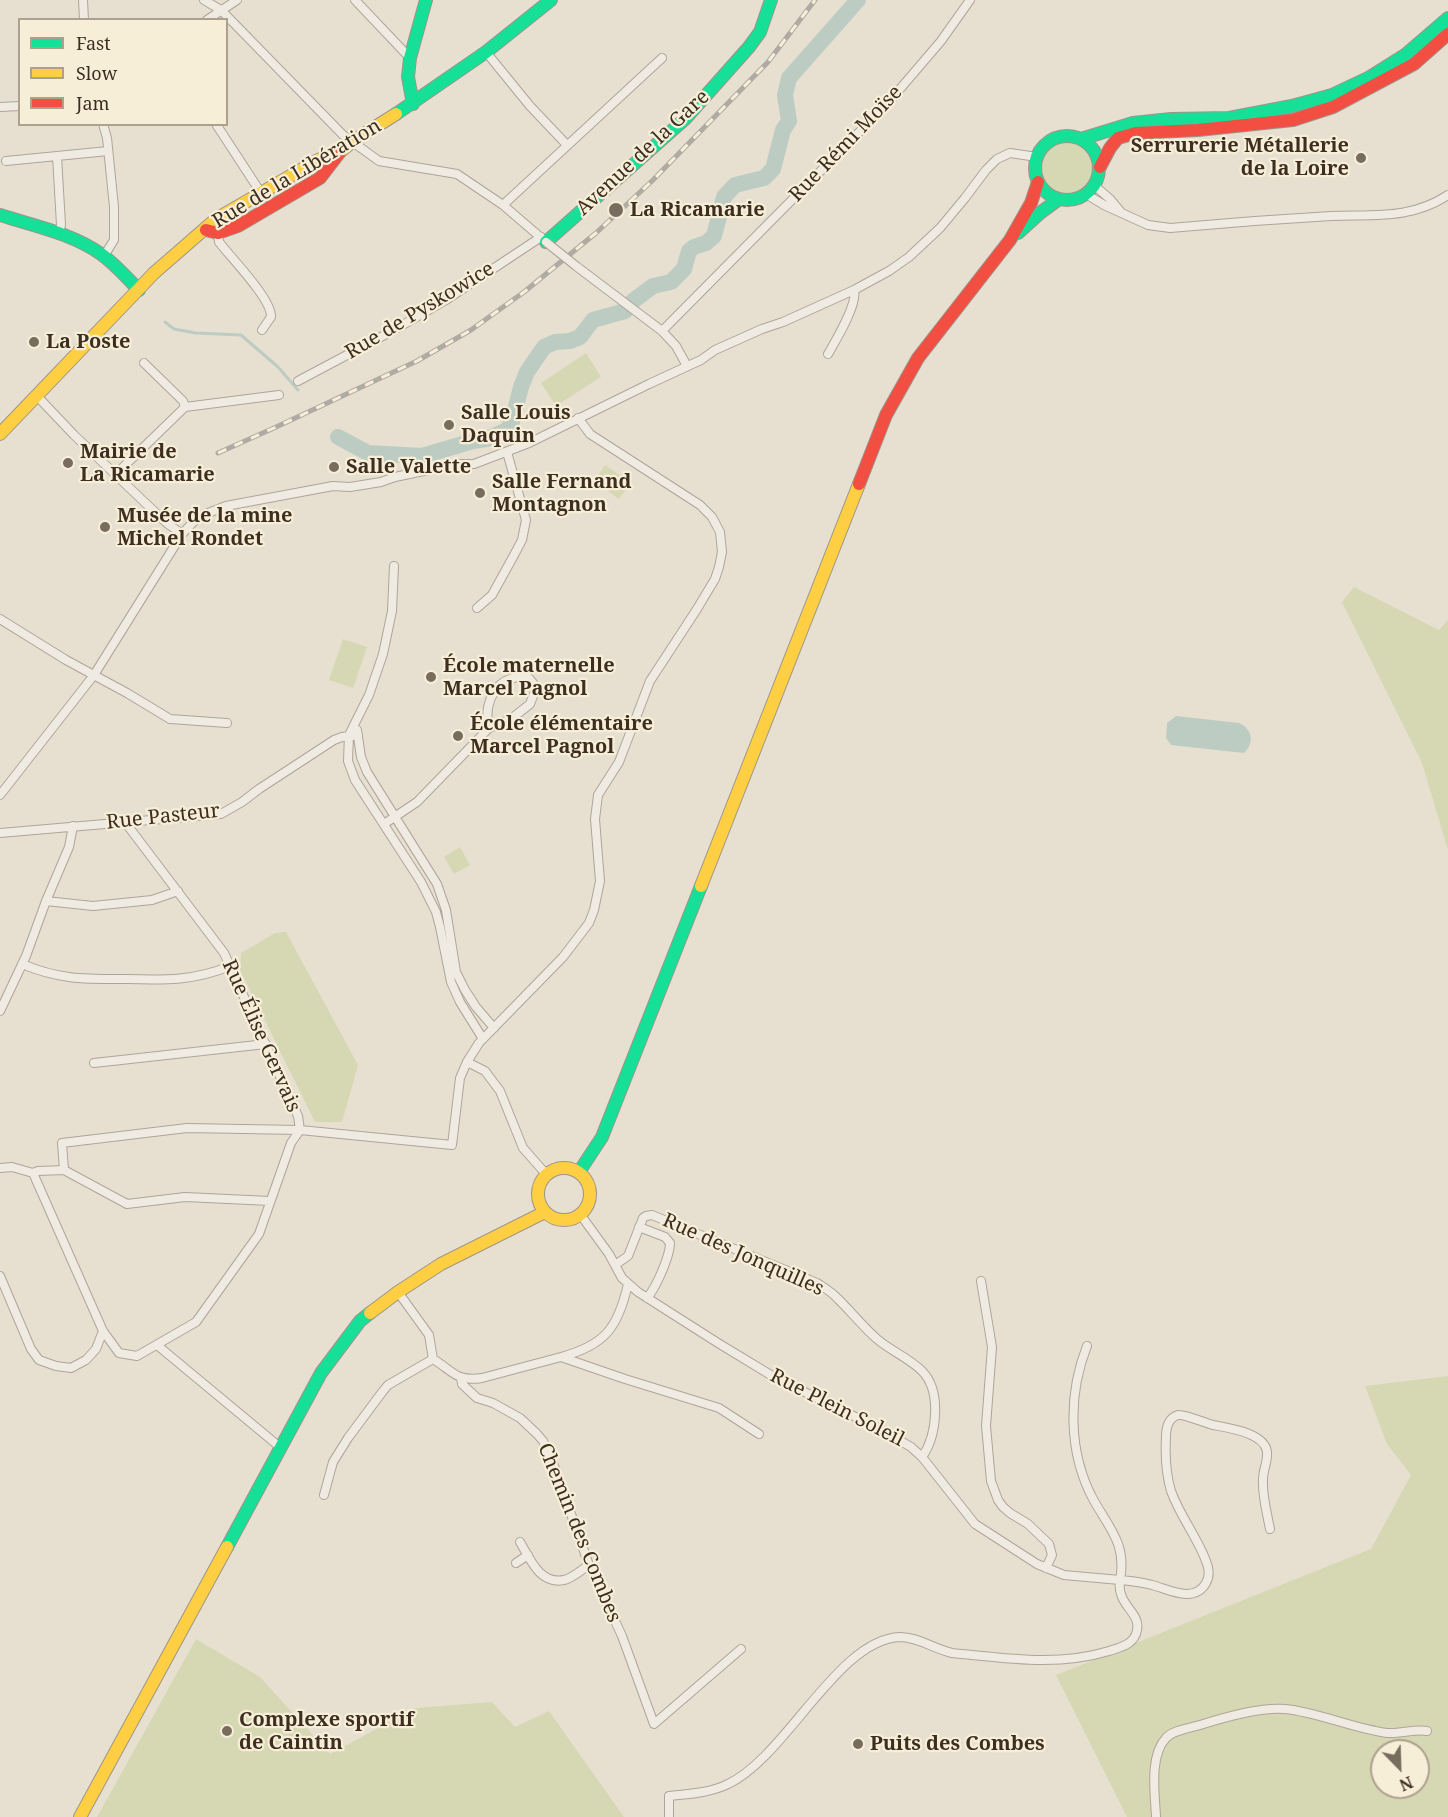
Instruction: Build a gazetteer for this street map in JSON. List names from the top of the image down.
{
  "streets": {
    "main road": ["Avenue de la Gare", "Rue de la Libération"],
    "street": [
      "Rue Rémi Moïse",
      "Rue de Pyskowice",
      "Rue Pasteur",
      "Rue Élise Gervais",
      "Rue des Jonquilles",
      "Rue Plein Soleil",
      "Chemin des Combes"
    ]
  },
  "crossings": [
    ["Avenue de la Gare", "Rue de Pyskowice"],
    ["Rue Pasteur", "Rue Élise Gervais"],
    ["Rue des Jonquilles", "Rue Plein Soleil"]
  ],
  "places": [
    "Serrurerie Métallerie de la Loire",
    "La Ricamarie",
    "La Poste",
    "Salle Louis Daquin",
    "Mairie de La Ricamarie",
    "Salle Valette",
    "Salle Fernand Montagnon",
    "Musée de la mine Michel Rondet",
    "École maternelle Marcel Pagnol",
    "École élémentaire Marcel Pagnol",
    "Complexe sportif de Caintin",
    "Puits des Combes"
  ],
  "legend": ["Fast", "Slow", "Jam"],
  "north": "bottom right"
}
